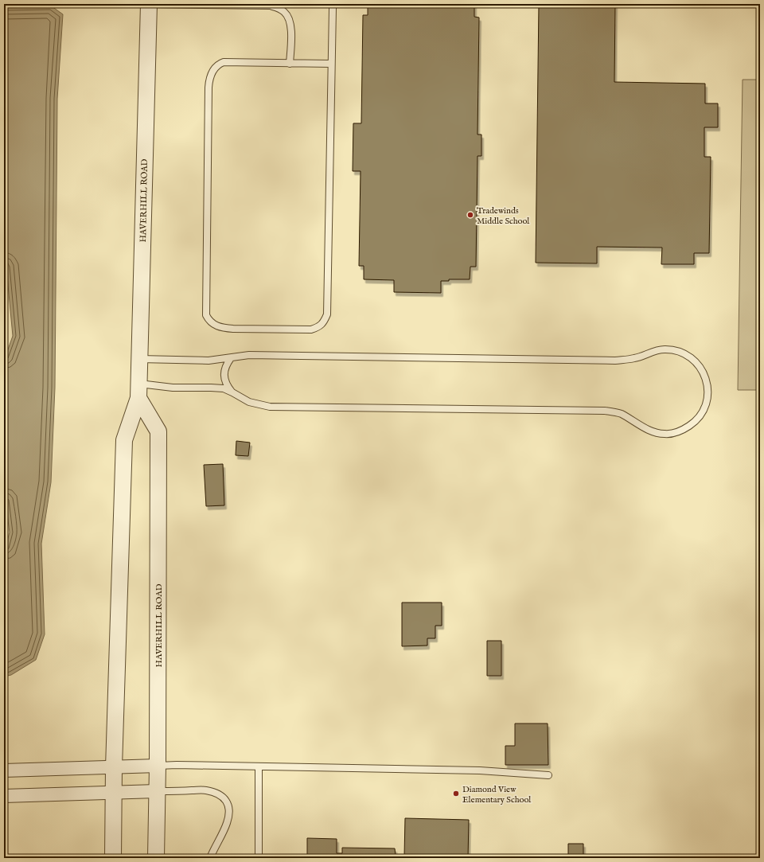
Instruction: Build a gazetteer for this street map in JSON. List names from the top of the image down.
{
  "streets": {
    "street": ["HAVERHILL ROAD"]
  },
  "places": ["Tradewinds Middle School", "Diamond View Elementary School"]
}
